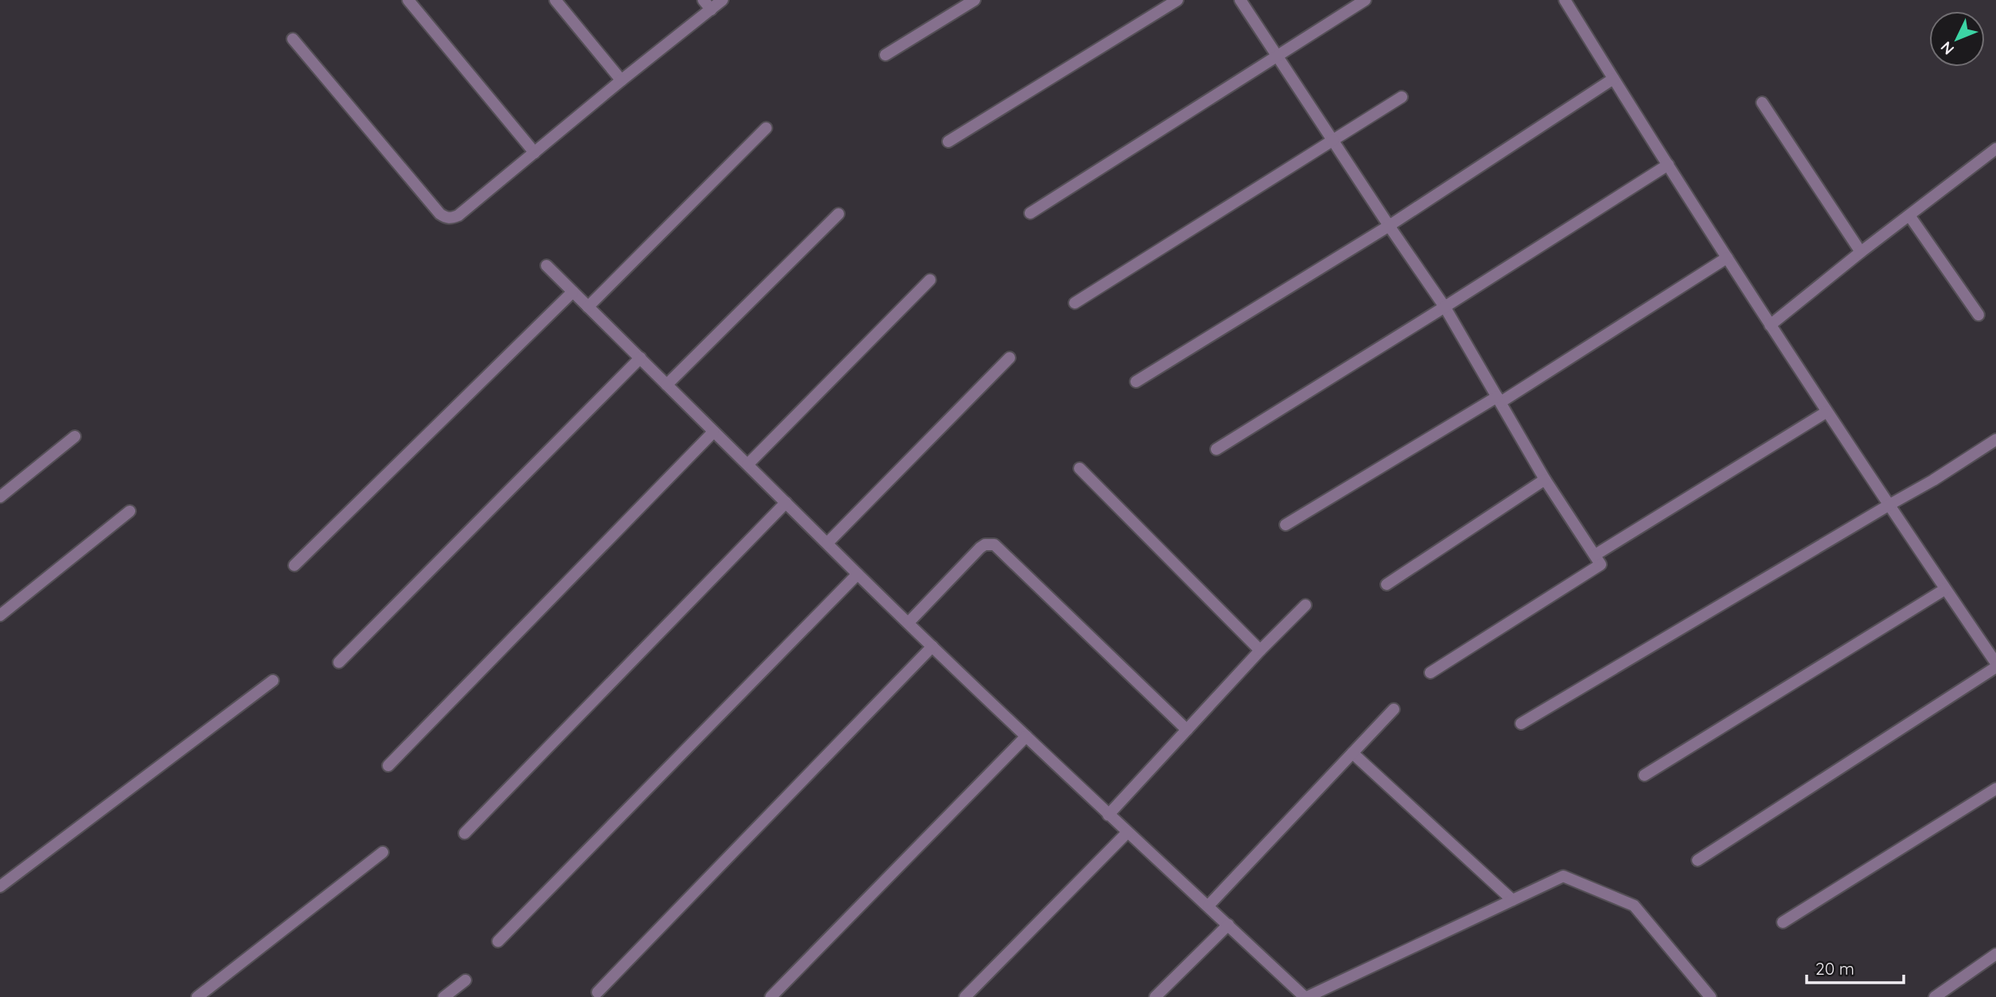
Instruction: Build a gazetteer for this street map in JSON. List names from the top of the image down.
{
  "scale_bar": "20 m",
  "north": "bottom left"
}
